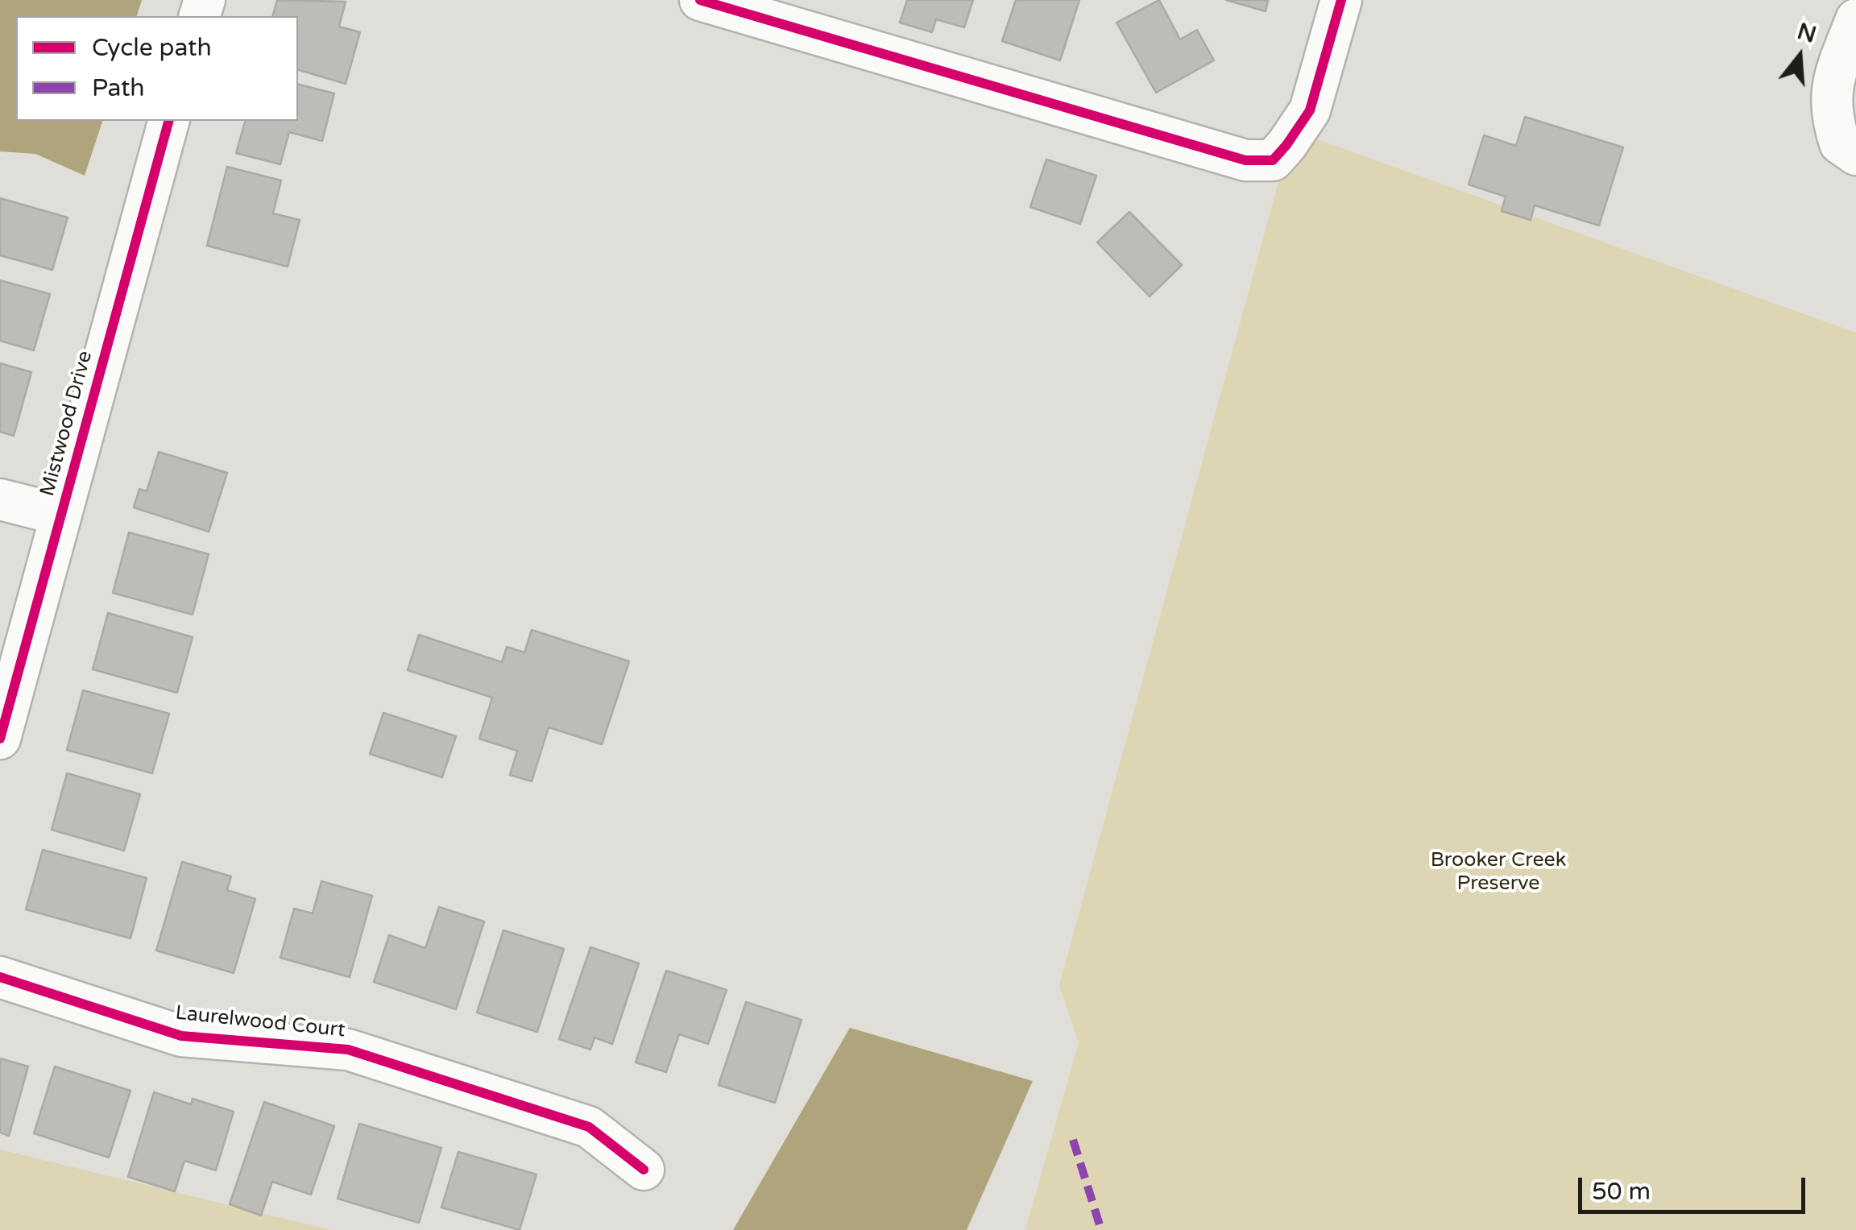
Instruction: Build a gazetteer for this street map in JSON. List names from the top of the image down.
{
  "streets": {
    "street": ["Mistwood Drive", "Laurelwood Court"]
  },
  "parks": ["Brooker Creek Preserve"],
  "legend": ["Cycle path", "Path"],
  "scale_bar": "50 m",
  "north": "top"
}
